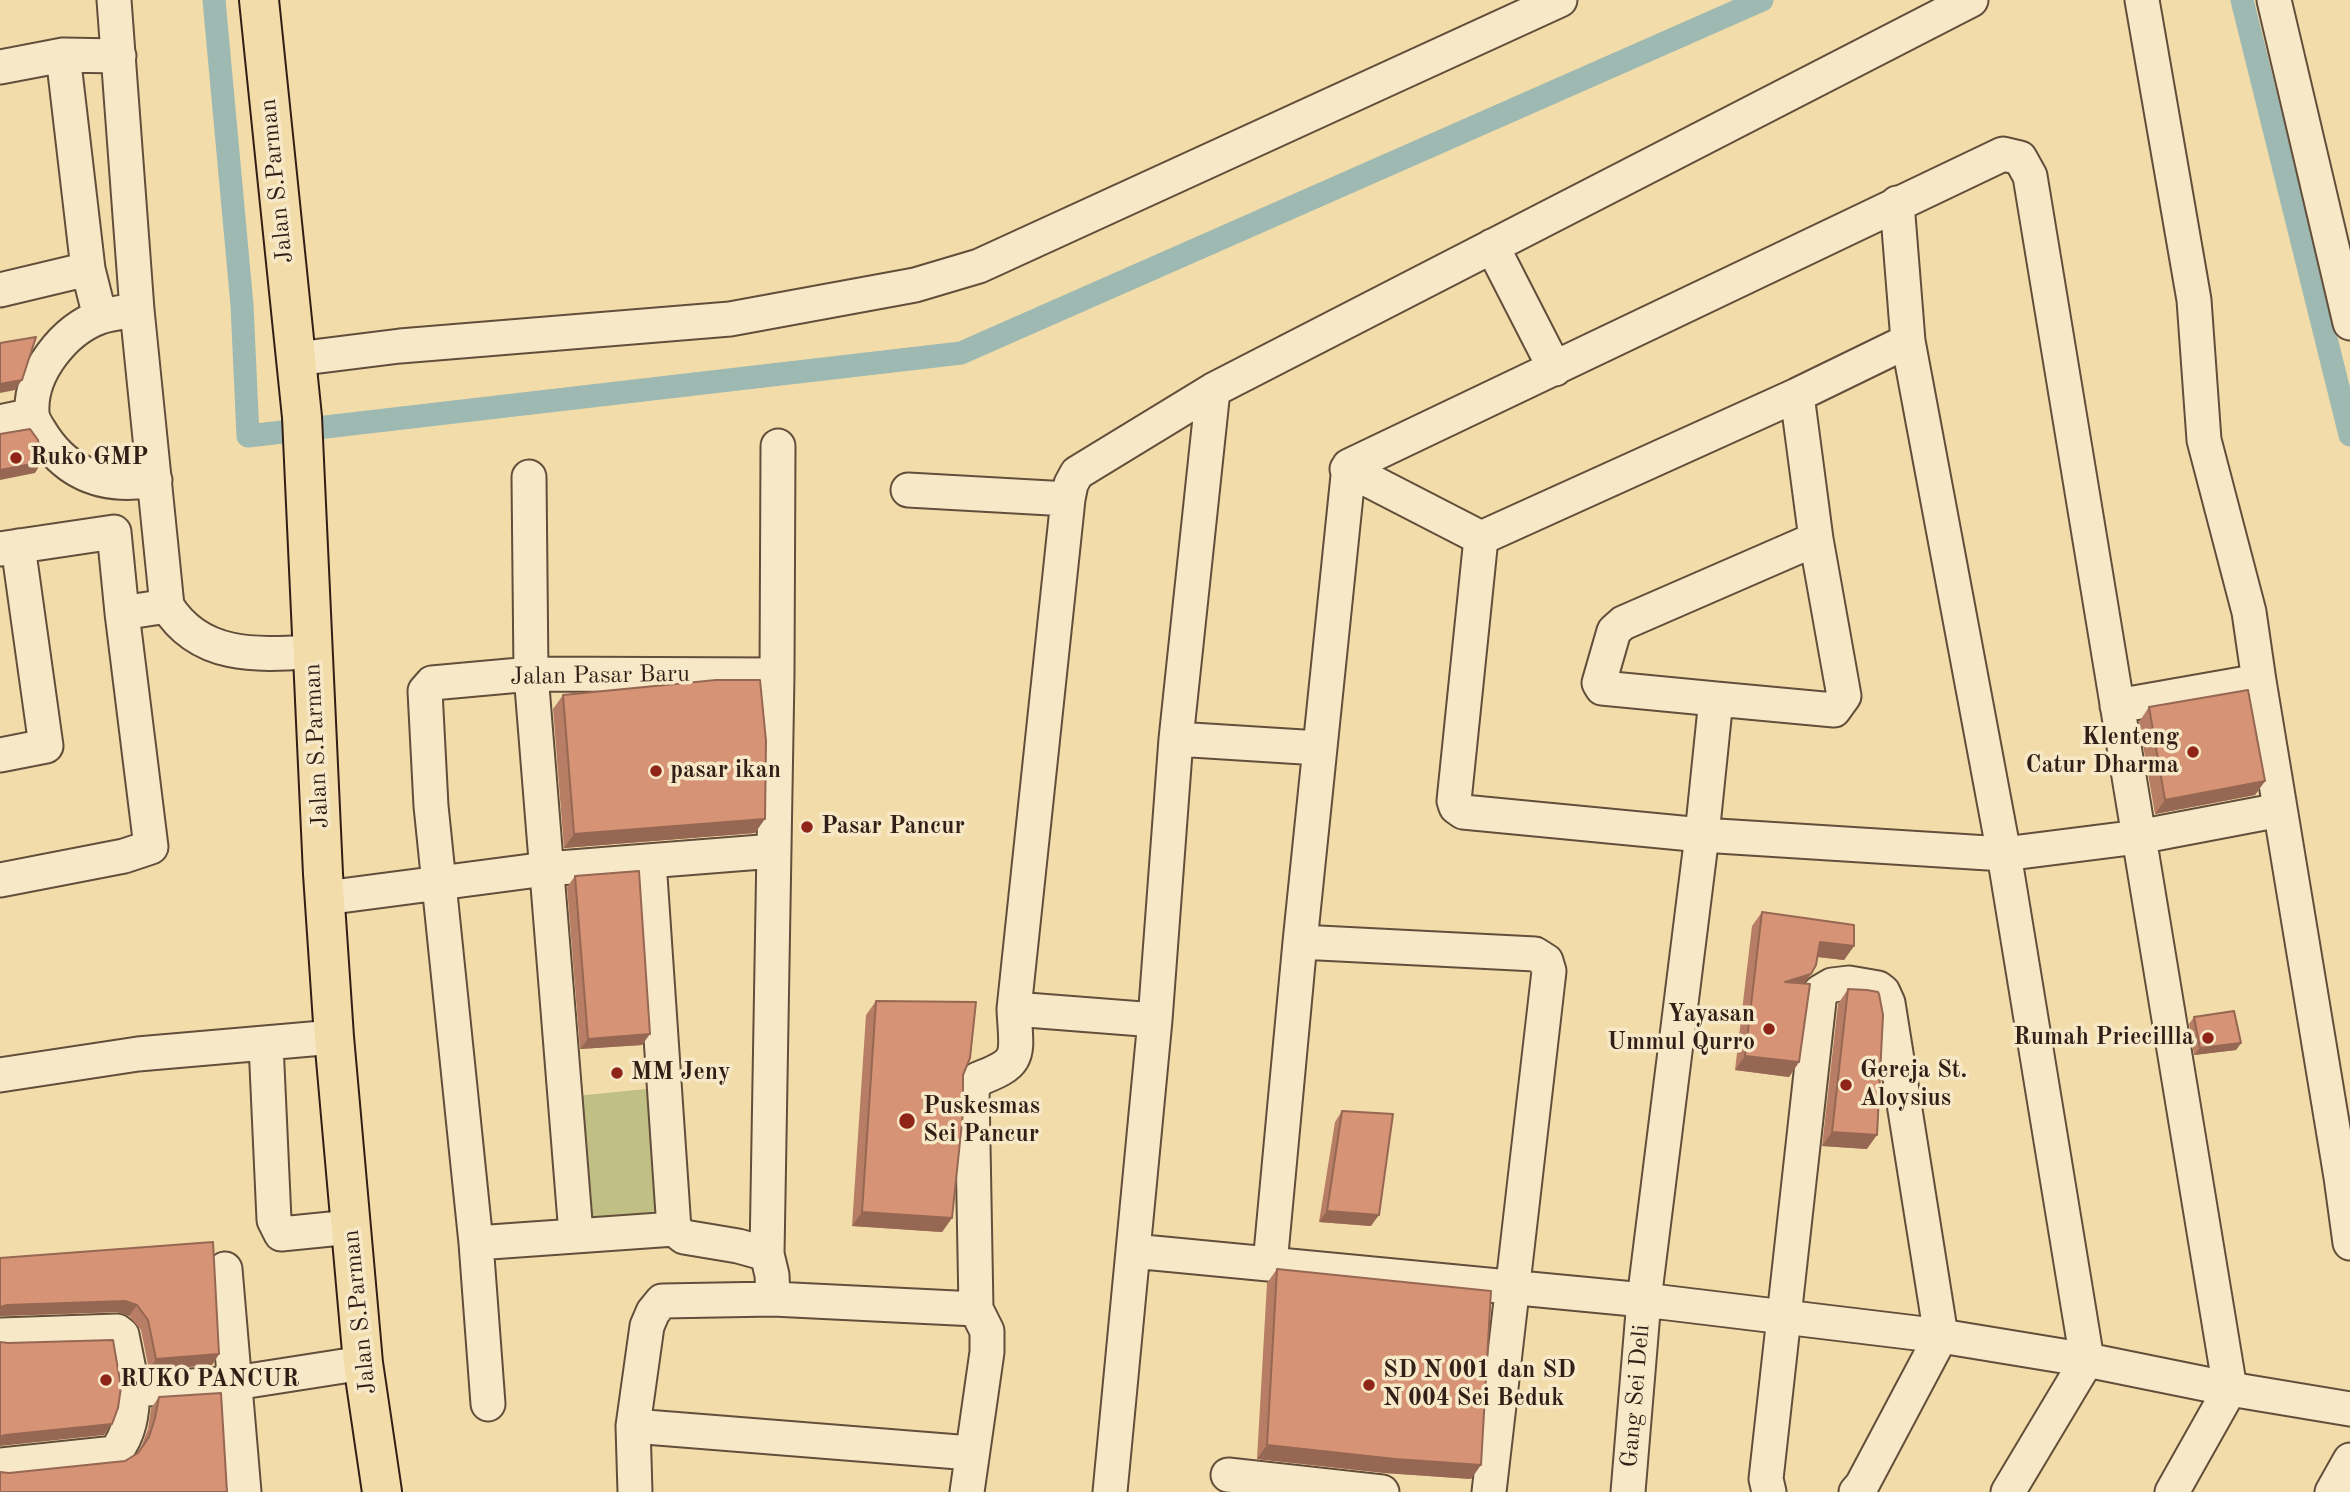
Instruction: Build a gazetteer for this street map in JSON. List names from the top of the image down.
{
  "streets": {
    "main road": ["Jalan S.Parman"],
    "street": ["Jalan Pasar Baru", "Gang Sei Deli"]
  },
  "places": [
    "Ruko GMP",
    "Klenteng Catur Dharma",
    "pasar ikan",
    "Pasar Pancur",
    "Yayasan Ummul Qurro",
    "Rumah Priecillla",
    "MM Jeny",
    "Gereja St. Aloysius",
    "Puskesmas Sei Pancur",
    "RUKO PANCUR",
    "SD N 001 dan SD N 004 Sei Beduk"
  ]
}
